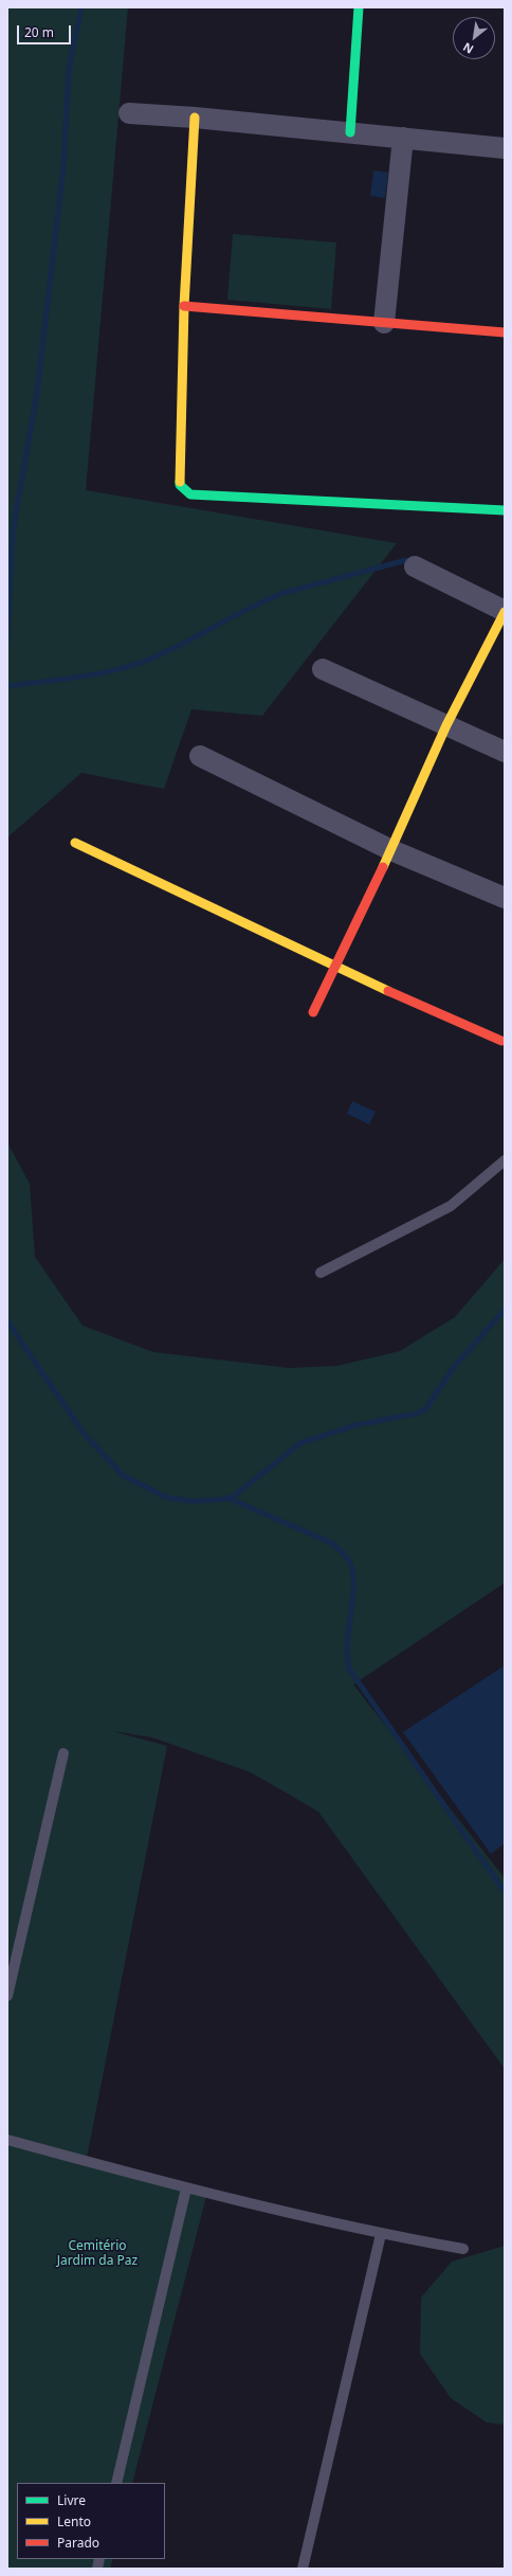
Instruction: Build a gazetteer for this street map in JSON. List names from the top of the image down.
{
  "parks": ["Cemitério Jardim da Paz"],
  "legend": ["Livre", "Lento", "Parado"],
  "scale_bar": "20 m",
  "north": "bottom left"
}
